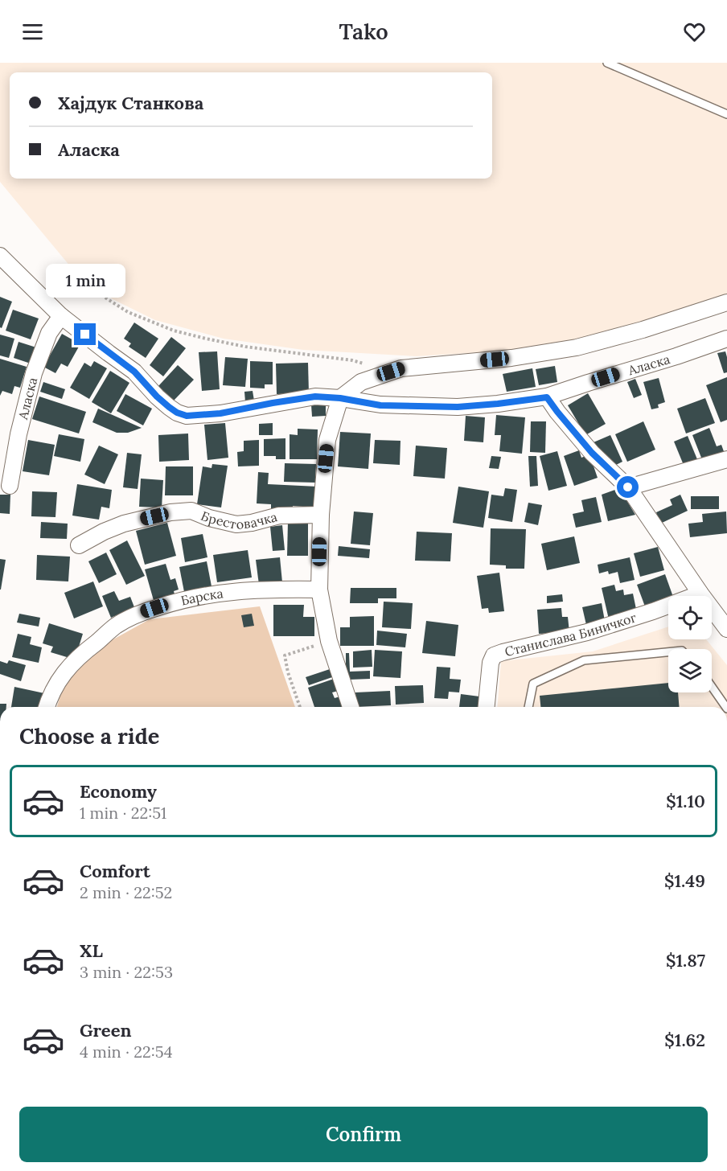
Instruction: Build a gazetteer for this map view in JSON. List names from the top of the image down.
{
  "streets": {
    "street": [
      "Аласка",
      "Брестовачка",
      "Барска",
      "Станислава Биничког"
    ]
  },
  "page": {
    "header": "Tako",
    "banner": ["Хајдук Станкова", "Аласка"],
    "bubble": "1 min",
    "heading": "Choose a ride",
    "list": [
      {
        "name": "Economy",
        "note": "1 min · 22:51",
        "value": "$1.10"
      },
      {
        "name": "Comfort",
        "note": "2 min · 22:52",
        "value": "$1.49"
      },
      {
        "name": "XL",
        "note": "3 min · 22:53",
        "value": "$1.87"
      },
      {
        "name": "Green",
        "note": "4 min · 22:54",
        "value": "$1.62"
      }
    ],
    "buttons": "Confirm"
  }
}
